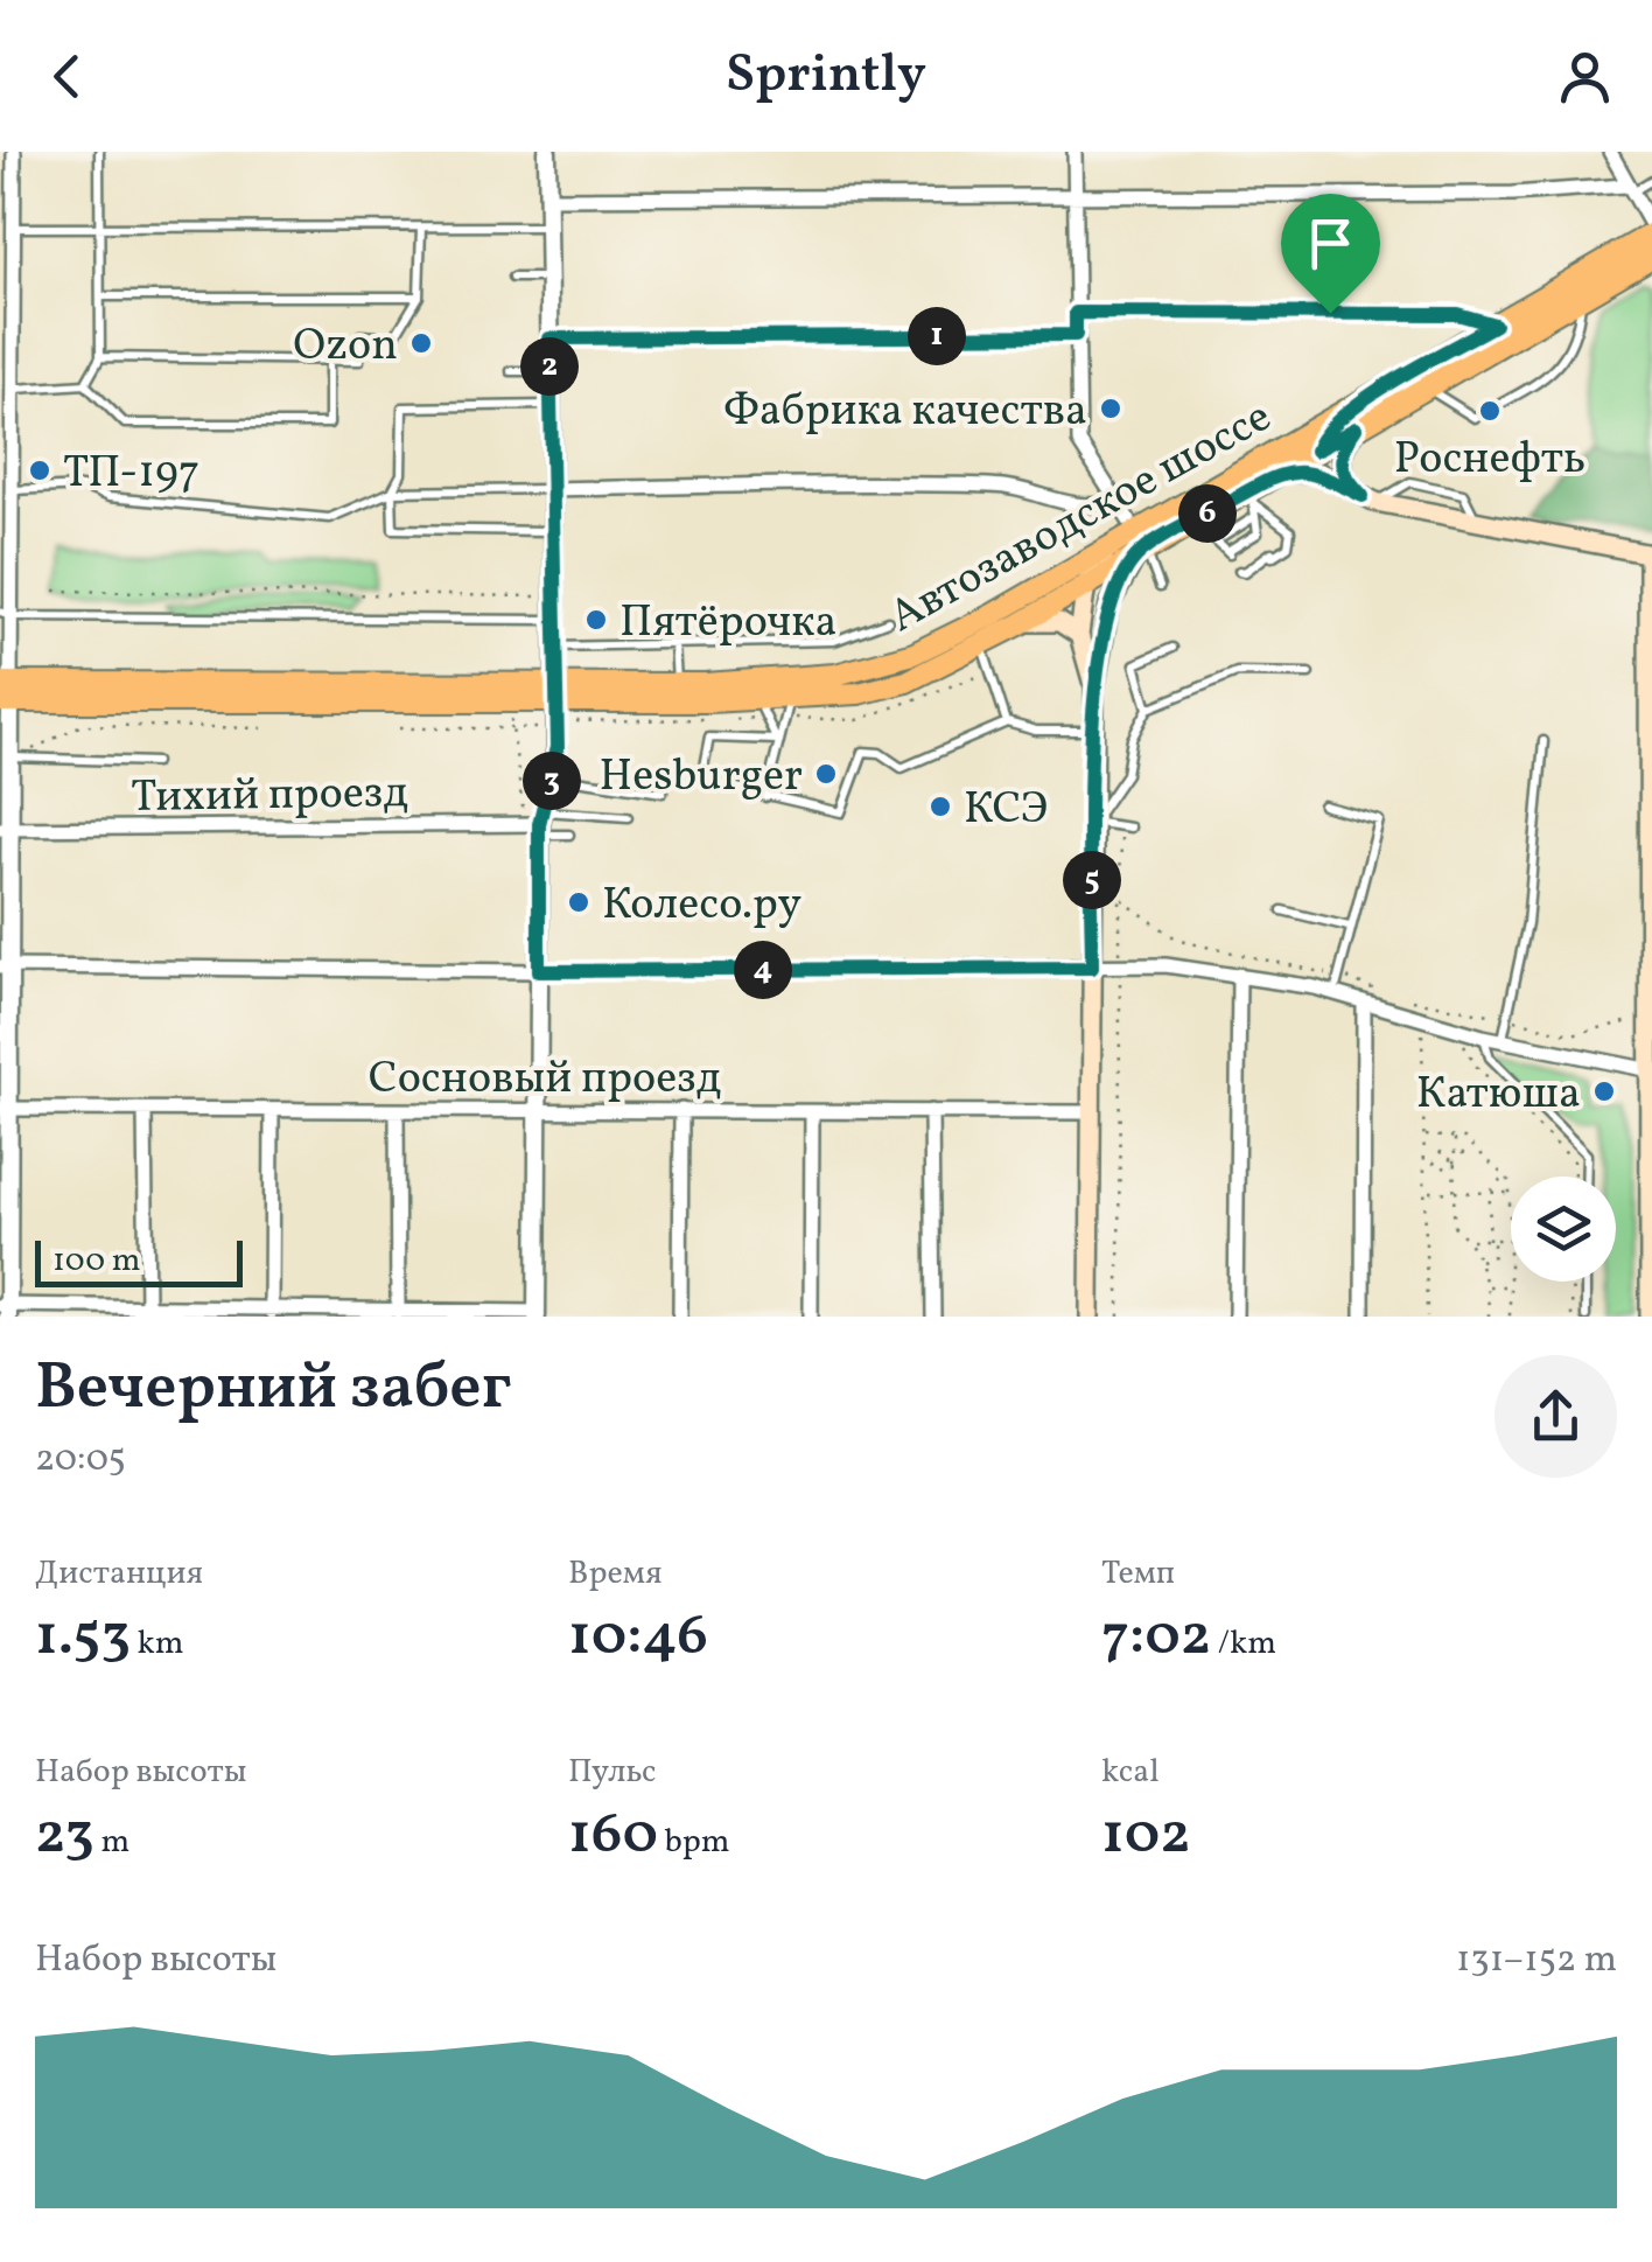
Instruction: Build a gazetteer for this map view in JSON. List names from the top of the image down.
{
  "streets": {
    "main road": ["Автозаводское шоссе"],
    "street": ["Тихий проезд", "Сосновый проезд"]
  },
  "places": [
    "Ozon",
    "Фабрика качества",
    "Роснефть",
    "ТП-197",
    "Пятёрочка",
    "Hesburger",
    "КСЭ",
    "Колесо.ру",
    "Катюша"
  ],
  "scale_bar": "100 m",
  "page": {
    "header": "Sprintly",
    "pins": [
      "1",
      "2",
      "6",
      "3",
      "5",
      "4"
    ],
    "scale": "100 m",
    "heading": ["Вечерний забег", "20:05"],
    "stats": [
      ["Дистанция", "1.53 km"],
      ["Время", "10:46"],
      ["Темп", "7:02 /km"],
      ["Набор высоты", "23 m"],
      ["Пульс", "160 bpm"],
      ["kcal", "102"]
    ],
    "chart": ["Набор высоты", "131–152 m"]
  }
}
